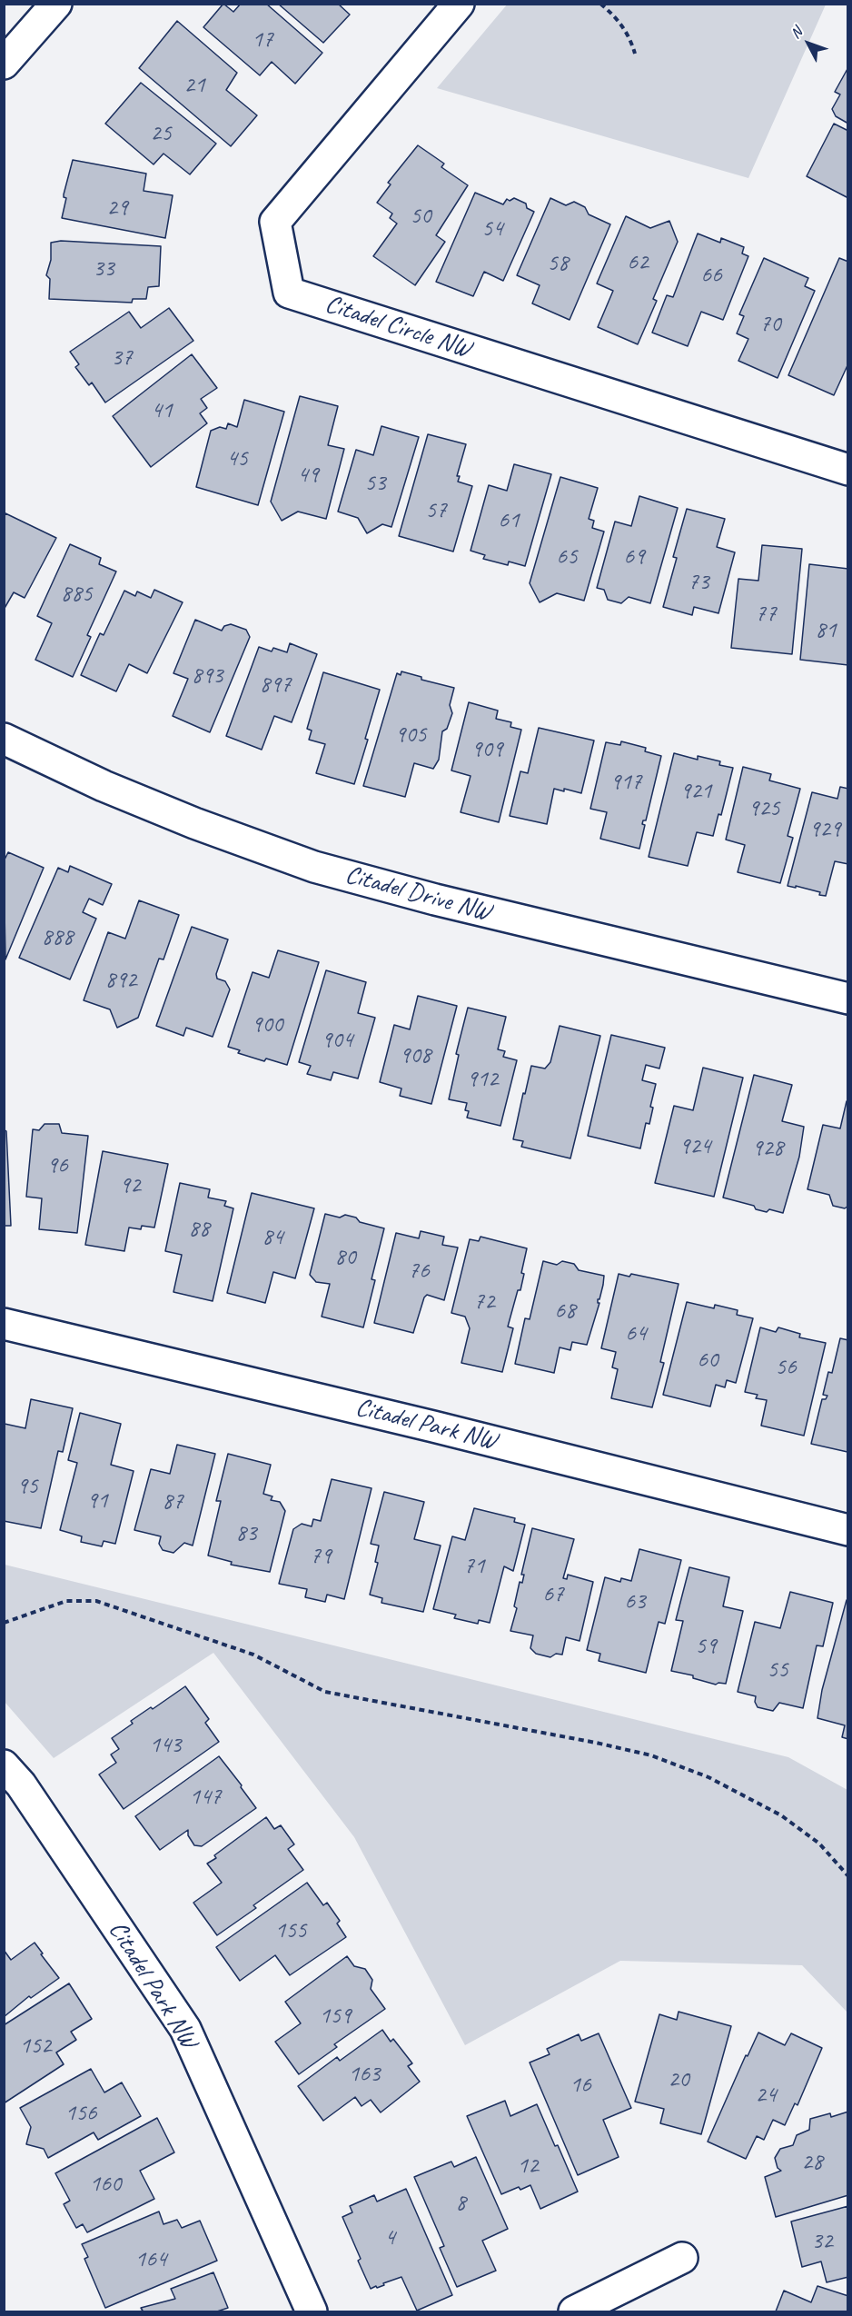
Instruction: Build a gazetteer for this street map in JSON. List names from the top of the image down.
{
  "streets": {
    "street": ["Citadel Circle NW", "Citadel Drive NW", "Citadel Park NW"]
  },
  "house_numbers": [
    "17",
    "21",
    "25",
    "29",
    "50",
    "54",
    "62",
    "58",
    "33",
    "66",
    "70",
    "37",
    "41",
    "45",
    "49",
    "53",
    "57",
    "61",
    "65",
    "69",
    "73",
    "885",
    "77",
    "81",
    "893",
    "897",
    "905",
    "909",
    "917",
    "921",
    "925",
    "929",
    "888",
    "892",
    "900",
    "904",
    "908",
    "912",
    "924",
    "928",
    "96",
    "92",
    "88",
    "84",
    "80",
    "76",
    "72",
    "68",
    "64",
    "60",
    "56",
    "95",
    "91",
    "87",
    "83",
    "79",
    "71",
    "67",
    "63",
    "59",
    "55",
    "143",
    "147",
    "155",
    "159",
    "152",
    "163",
    "20",
    "16",
    "24",
    "156",
    "28",
    "12",
    "160",
    "8",
    "4",
    "32",
    "164"
  ],
  "north": "top left"
}
